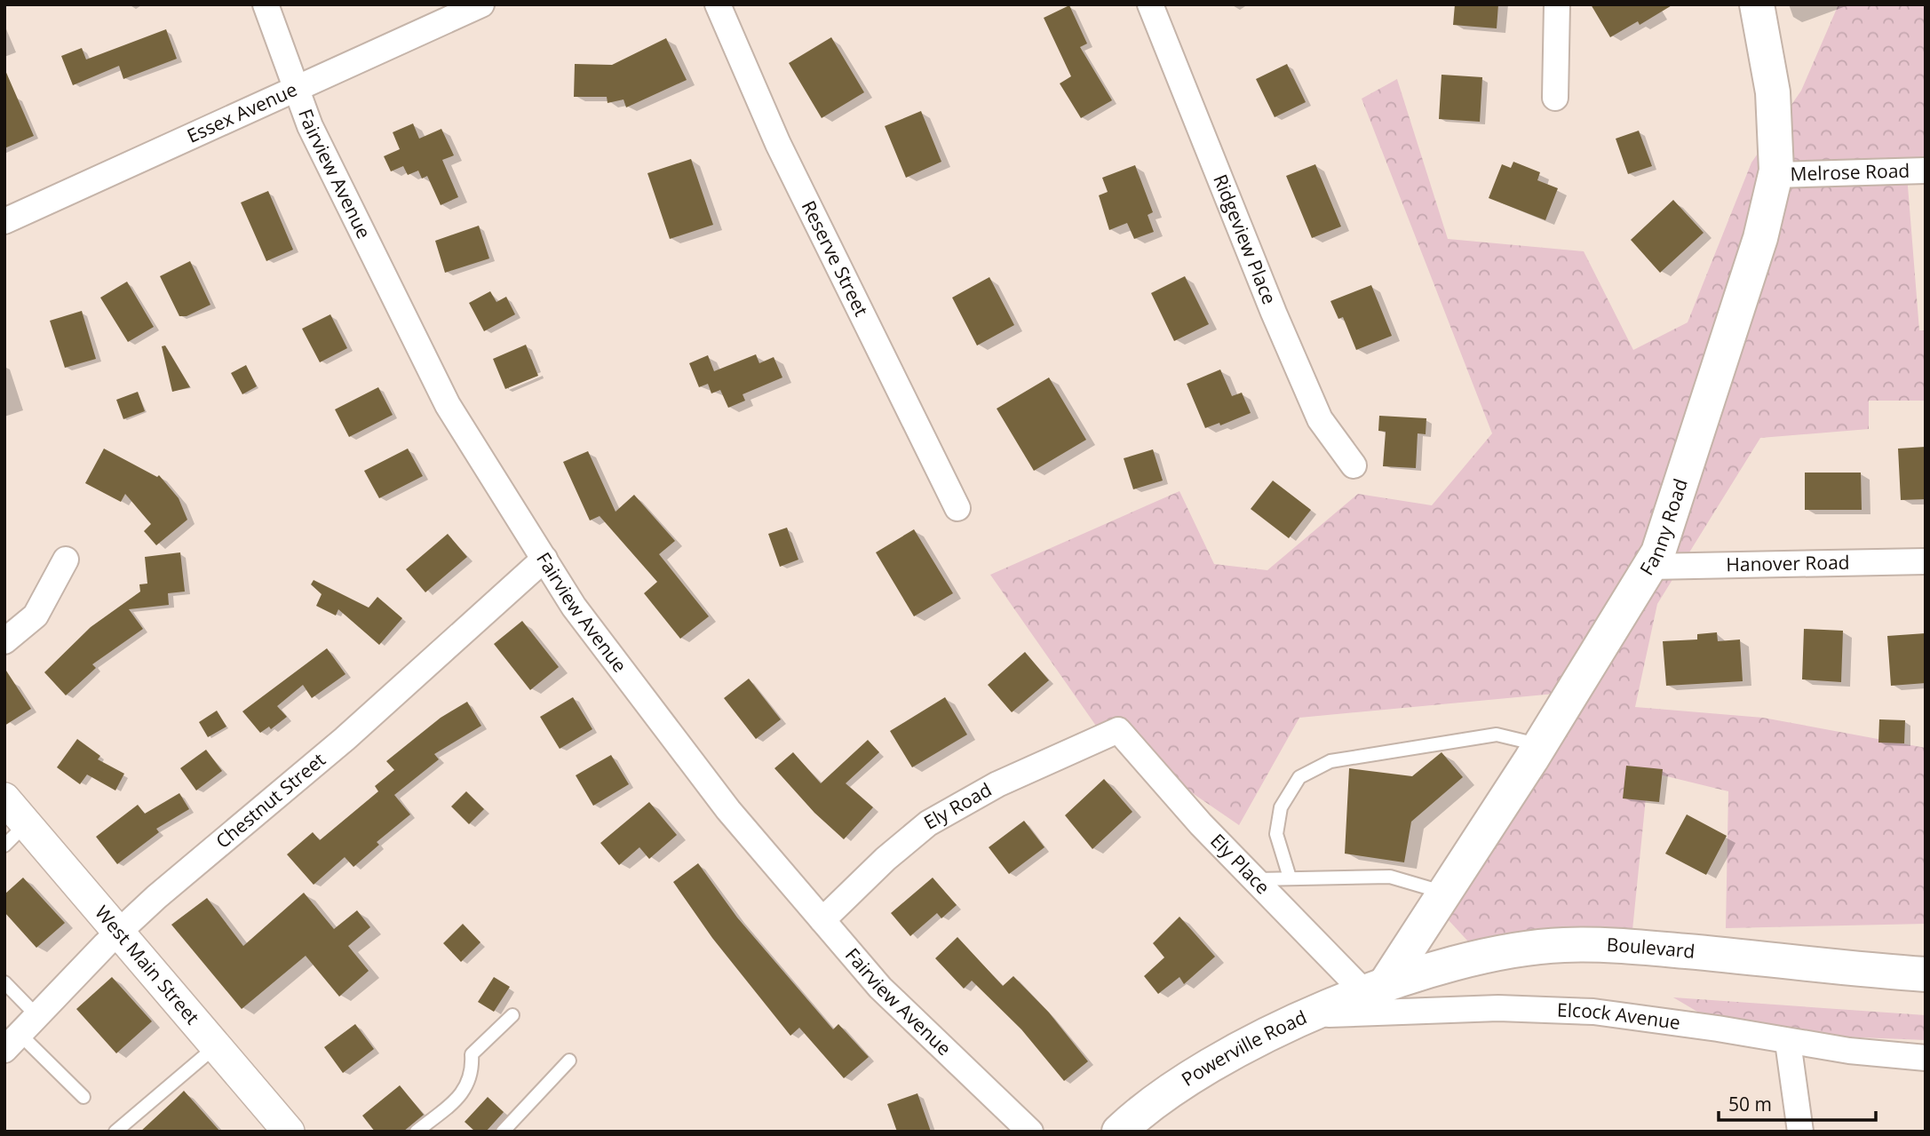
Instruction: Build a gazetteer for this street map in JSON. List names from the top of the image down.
{
  "streets": {
    "main road": ["Fanny Road", "Boulevard", "Powerville Road"],
    "street": [
      "Essex Avenue",
      "Melrose Road",
      "Fairview Avenue",
      "Ridgeview Place",
      "Reserve Street",
      "Hanover Road",
      "Chestnut Street",
      "Ely Road",
      "Ely Place",
      "West Main Street",
      "Elcock Avenue"
    ]
  },
  "crossings": [
    ["Essex Avenue", "Fairview Avenue"],
    ["Melrose Road", "Fanny Road"],
    ["Fairview Avenue", "Chestnut Street"],
    ["Fairview Avenue", "Ely Road"],
    ["Fanny Road", "Hanover Road"],
    ["Fanny Road", "Ely Place"],
    ["Fanny Road", "Boulevard"],
    ["Fanny Road", "Powerville Road"],
    ["Chestnut Street", "West Main Street"],
    ["Ely Road", "Ely Place"],
    ["Ely Place", "Boulevard"],
    ["Ely Place", "Powerville Road"],
    ["Boulevard", "Powerville Road"],
    ["Elcock Avenue", "Powerville Road"]
  ],
  "scale_bar": "50 m"
}
